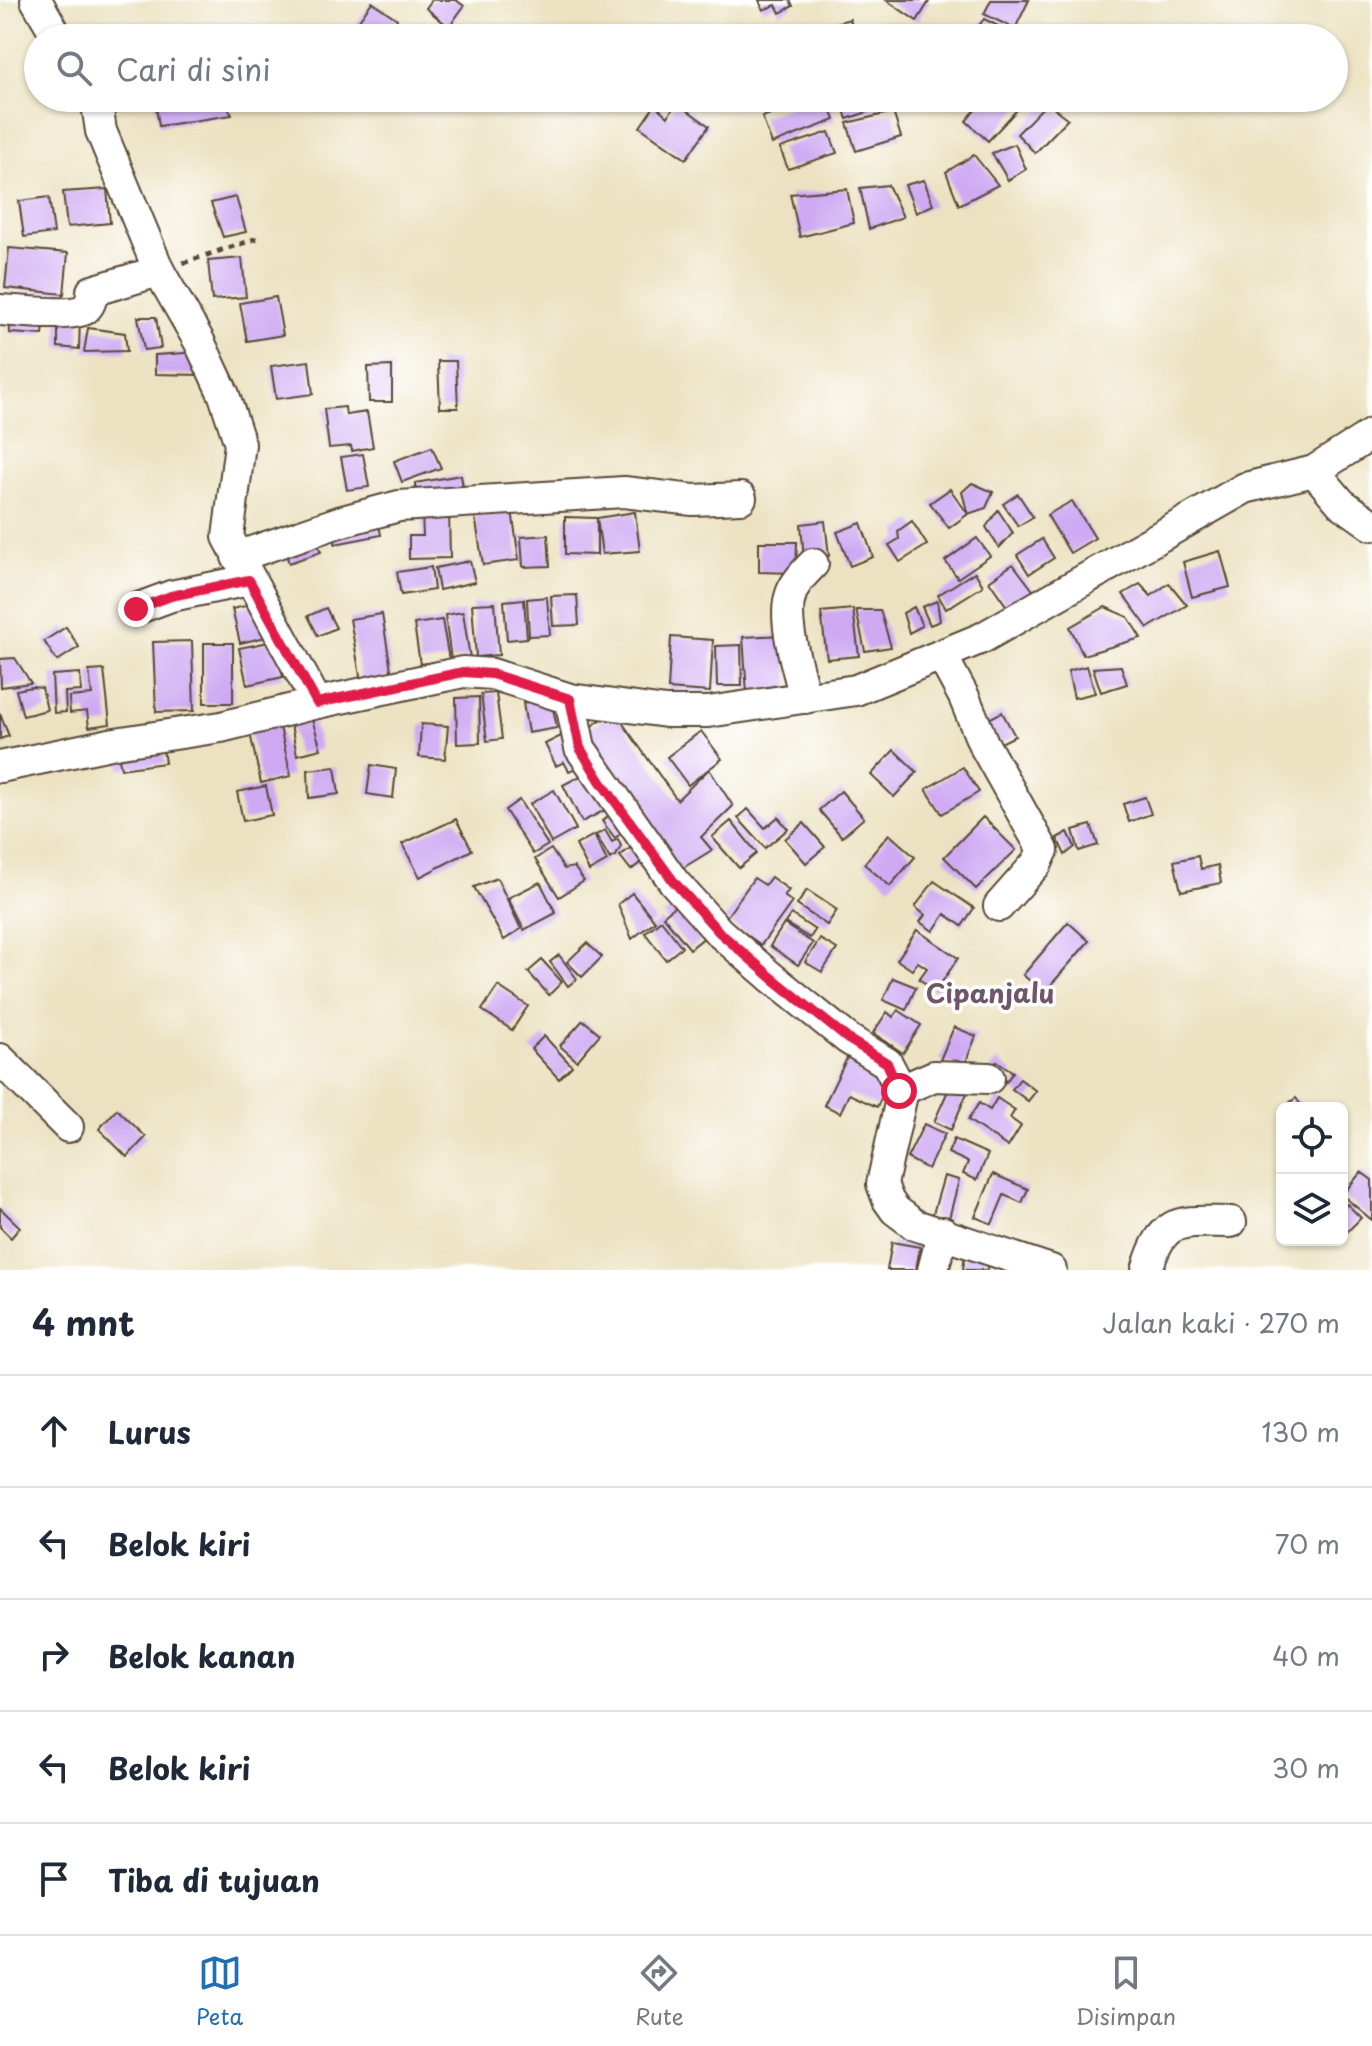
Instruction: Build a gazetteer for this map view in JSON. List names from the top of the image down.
{
  "districts": ["Cipanjalu"],
  "page": {
    "search": "Cari di sini",
    "heading": ["4 mnt", "Jalan kaki · 270 m"],
    "list": [
      ["Lurus", "130 m"],
      ["Belok kiri", "70 m"],
      ["Belok kanan", "40 m"],
      ["Belok kiri", "30 m"],
      "Tiba di tujuan"
    ],
    "nav": ["Peta", "Rute", "Disimpan"]
  }
}
